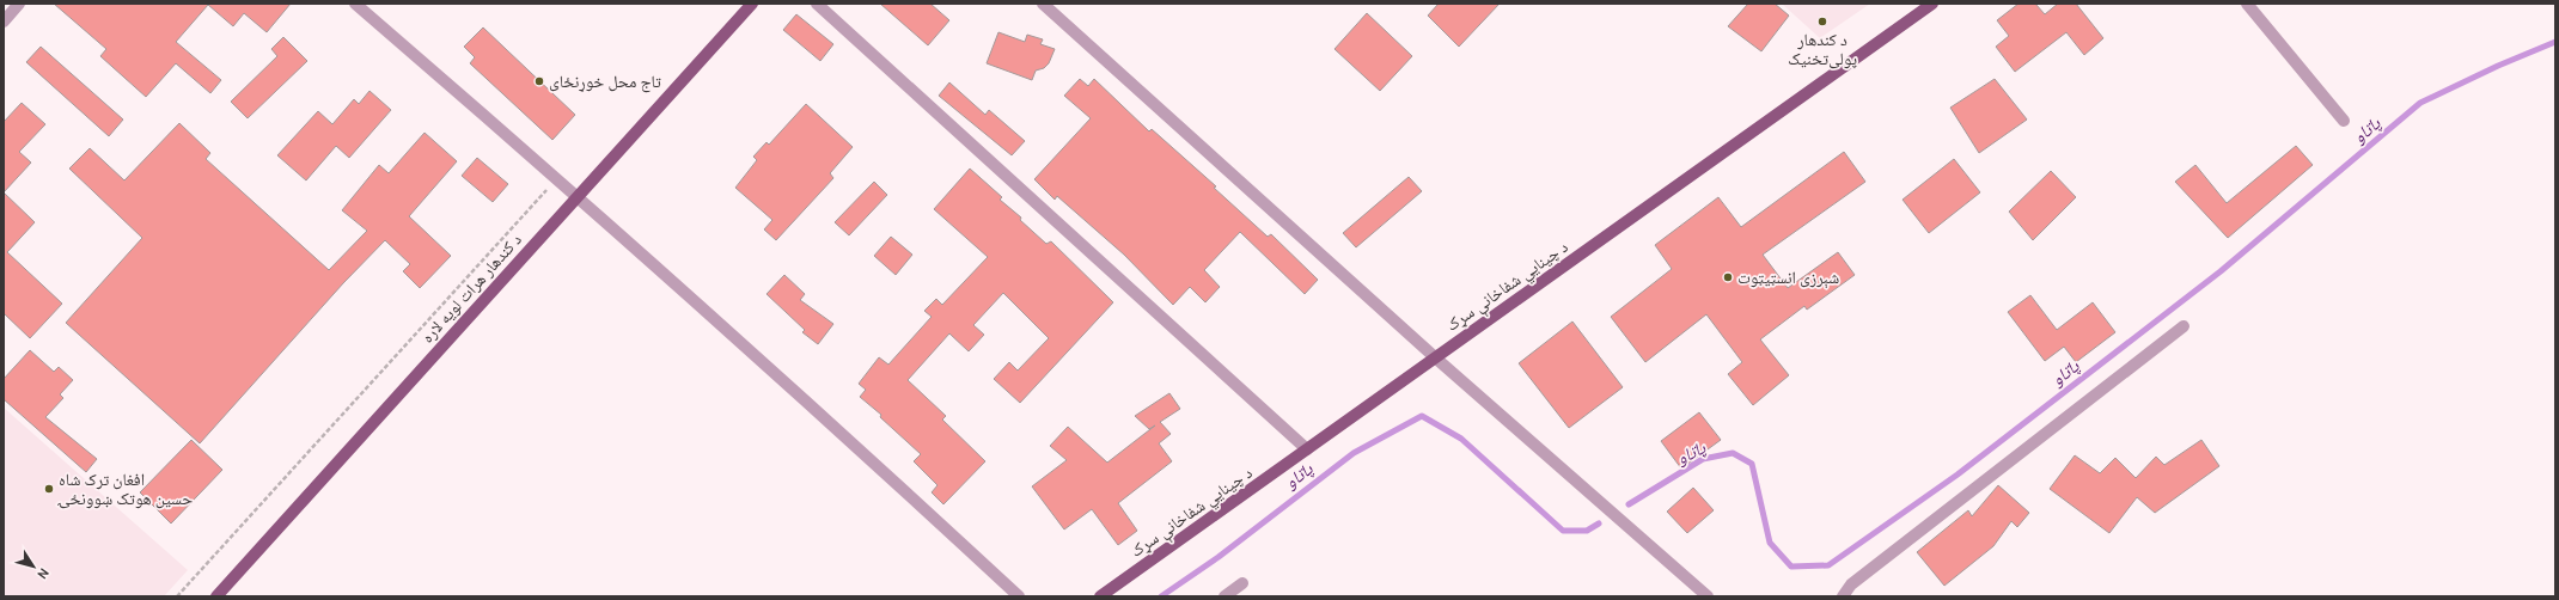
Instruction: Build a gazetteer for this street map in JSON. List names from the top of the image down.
{
  "streets": {
    "main road": ["د چينايي شفاخانې سړک", "د کندهار هرات لویه لاره"]
  },
  "water": ["پاتاو"],
  "places": [
    "د کندهار پولی‌تخنیک",
    "تاج محل خوړنځای",
    "شېرزی انسټيټوت",
    "افغان ترک شاه حسین هوتک ښوونځۍ"
  ],
  "north": "bottom right"
}
